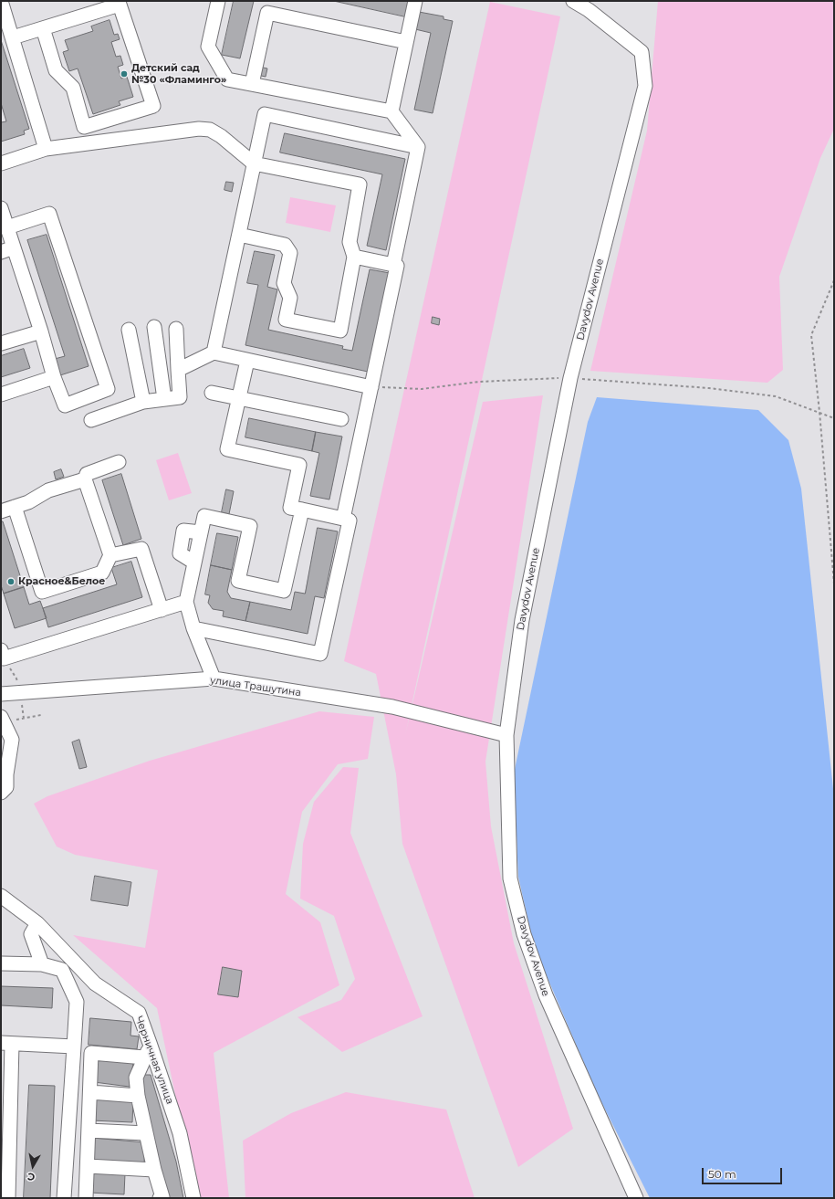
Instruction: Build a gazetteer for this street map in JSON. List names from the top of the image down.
{
  "streets": {
    "street": ["Davydov Avenue", "улица Трашутина", "Черничная улица"]
  },
  "crossings": [
    ["Davydov Avenue", "улица Трашутина"]
  ],
  "places": ["Детский сад №30 «Фламинго»", "Красное&Белое"],
  "scale_bar": "50 m",
  "north": "bottom"
}
